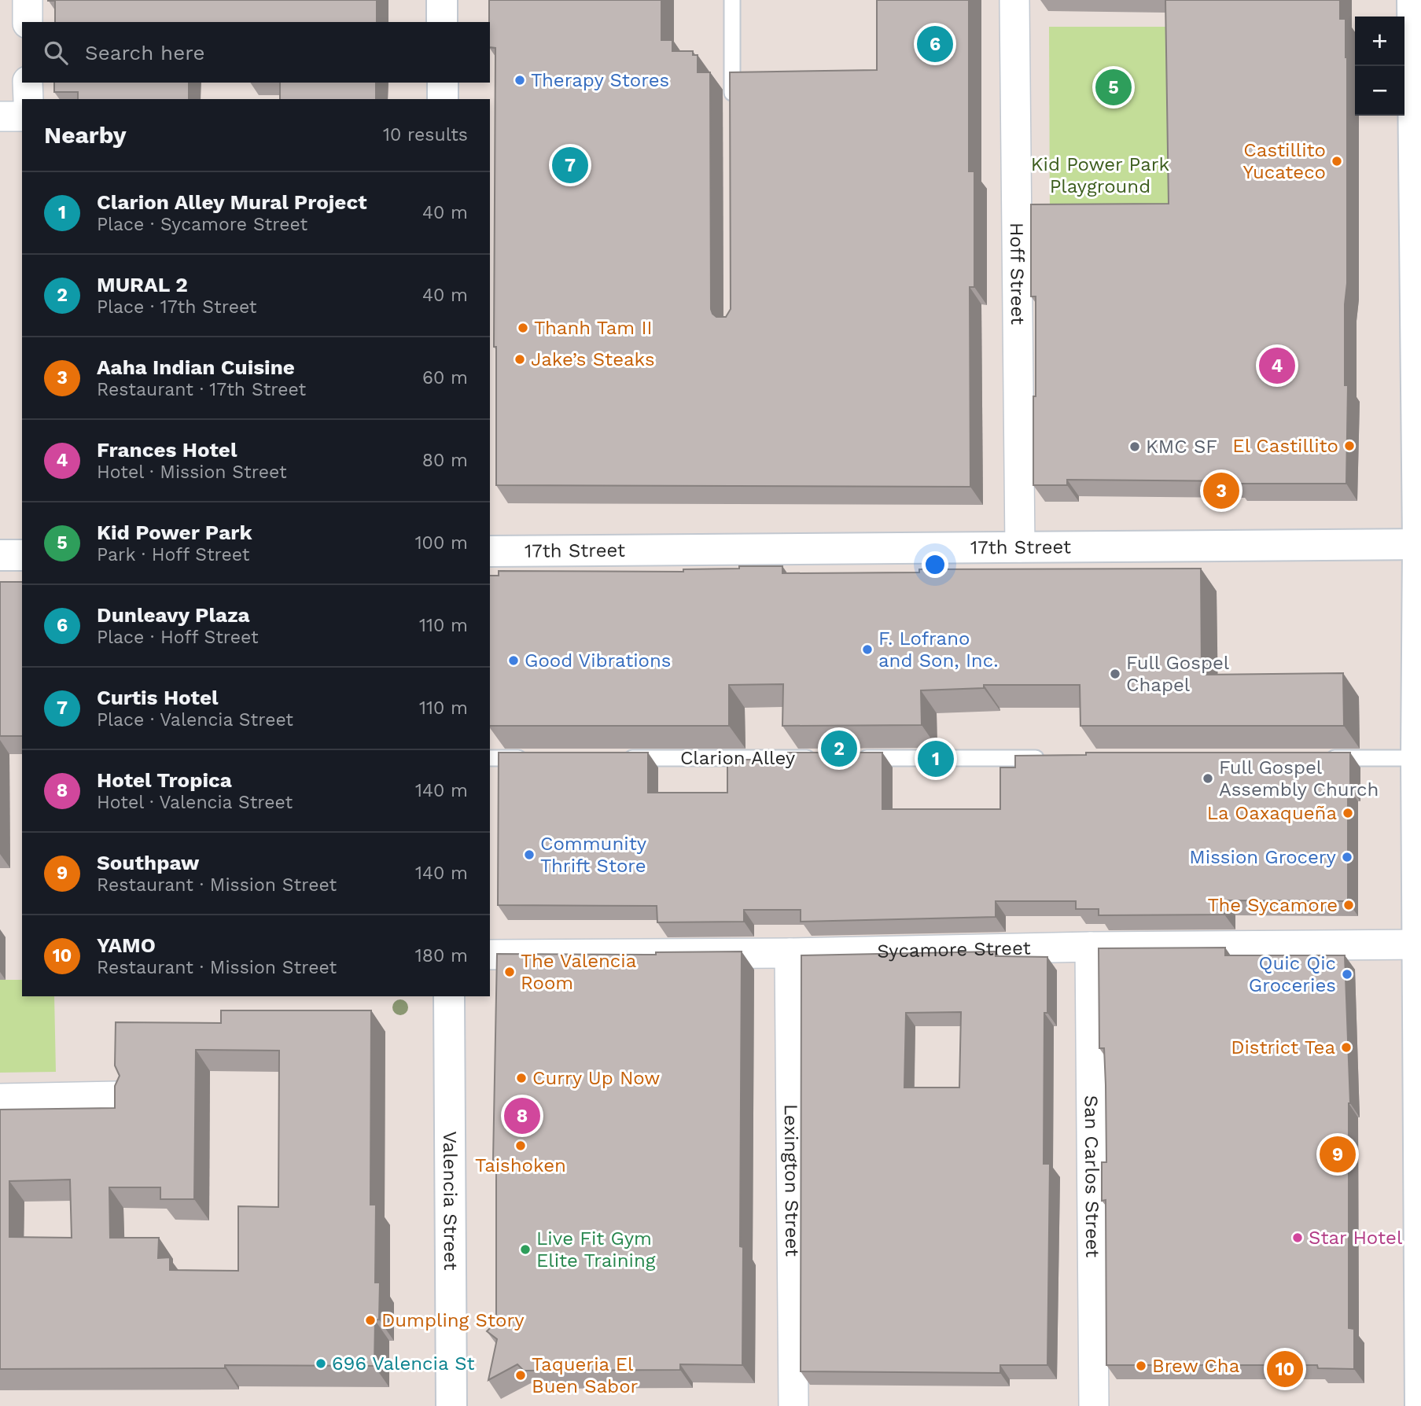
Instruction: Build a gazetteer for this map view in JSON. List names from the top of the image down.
{
  "streets": {
    "street": [
      "Hoff Street",
      "17th Street",
      "Sycamore Street",
      "San Carlos Street",
      "Lexington Street",
      "Valencia Street"
    ],
    "lane": ["Clarion Alley"]
  },
  "crossings": [
    ["Hoff Street", "17th Street"],
    ["Sycamore Street", "San Carlos Street"],
    ["Sycamore Street", "Lexington Street"]
  ],
  "parks": ["Kid Power Park Playground"],
  "places": [
    "Therapy Stores",
    "Castillito Yucateco",
    "Thanh Tam II",
    "Jake’s Steaks",
    "El Castillito",
    "KMC SF",
    "F. Lofrano and Son, Inc.",
    "Good Vibrations",
    "Full Gospel Chapel",
    "Full Gospel Assembly Church",
    "La Oaxaqueña",
    "Community Thrift Store",
    "Mission Grocery",
    "The Sycamore",
    "The Valencia Room",
    "Quic Qic Groceries",
    "District Tea",
    "Curry Up Now",
    "Taishoken",
    "Star Hotel",
    "Live Fit Gym Elite Training",
    "Dumpling Story",
    "696 Valencia St",
    "Brew Cha",
    "Taqueria El Buen Sabor"
  ],
  "page": {
    "map_buttons": ["+", "−"],
    "search": "Search here",
    "pins": [
      "6",
      "5",
      "7",
      "4",
      "3",
      "2",
      "1",
      "8",
      "9",
      "10"
    ],
    "heading": ["Nearby", "10 results"],
    "list": [
      {
        "mark": "1",
        "name": "Clarion Alley Mural Project",
        "note": "Place · Sycamore Street",
        "value": "40 m"
      },
      {
        "mark": "2",
        "name": "MURAL 2",
        "note": "Place · 17th Street",
        "value": "40 m"
      },
      {
        "mark": "3",
        "name": "Aaha Indian Cuisine",
        "note": "Restaurant · 17th Street",
        "value": "60 m"
      },
      {
        "mark": "4",
        "name": "Frances Hotel",
        "note": "Hotel · Mission Street",
        "value": "80 m"
      },
      {
        "mark": "5",
        "name": "Kid Power Park",
        "note": "Park · Hoff Street",
        "value": "100 m"
      },
      {
        "mark": "6",
        "name": "Dunleavy Plaza",
        "note": "Place · Hoff Street",
        "value": "110 m"
      },
      {
        "mark": "7",
        "name": "Curtis Hotel",
        "note": "Place · Valencia Street",
        "value": "110 m"
      },
      {
        "mark": "8",
        "name": "Hotel Tropica",
        "note": "Hotel · Valencia Street",
        "value": "140 m"
      },
      {
        "mark": "9",
        "name": "Southpaw",
        "note": "Restaurant · Mission Street",
        "value": "140 m"
      },
      {
        "mark": "10",
        "name": "YAMO",
        "note": "Restaurant · Mission Street",
        "value": "180 m"
      }
    ]
  }
}
